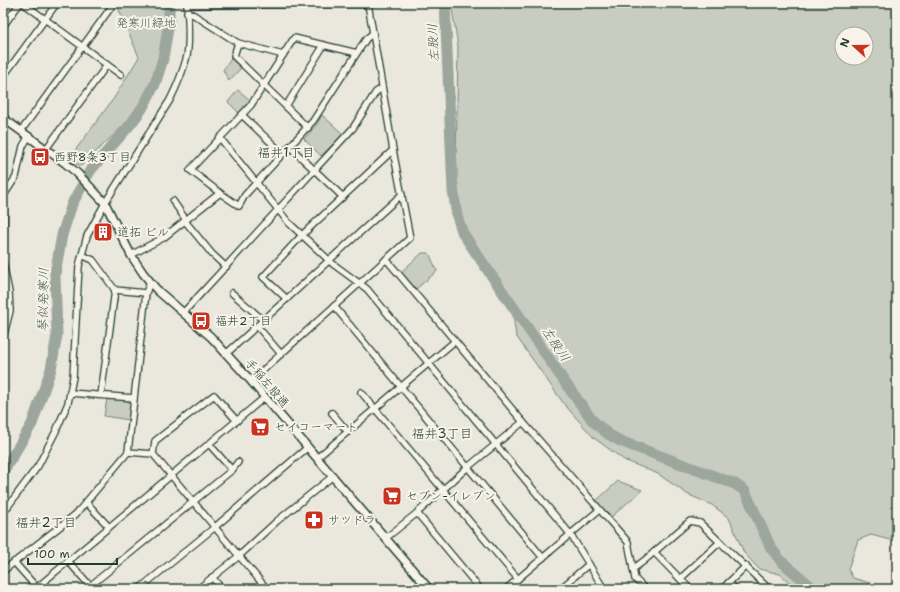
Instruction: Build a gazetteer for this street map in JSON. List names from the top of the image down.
{
  "streets": {
    "main road": ["手稲左股通"]
  },
  "districts": ["福井1丁目", "福井3丁目", "福井2丁目"],
  "water": ["左股川", "琴似発寒川"],
  "parks": ["発寒川緑地"],
  "places": {
    "bus stop": ["西野8条3丁目", "福井2丁目"],
    "building": ["道拓 ビル"],
    "supermarket": ["セイコーマート", "セブン-イレブン"],
    "pharmacy": ["サツドラ"]
  },
  "scale_bar": "100 m",
  "north": "left"
}
